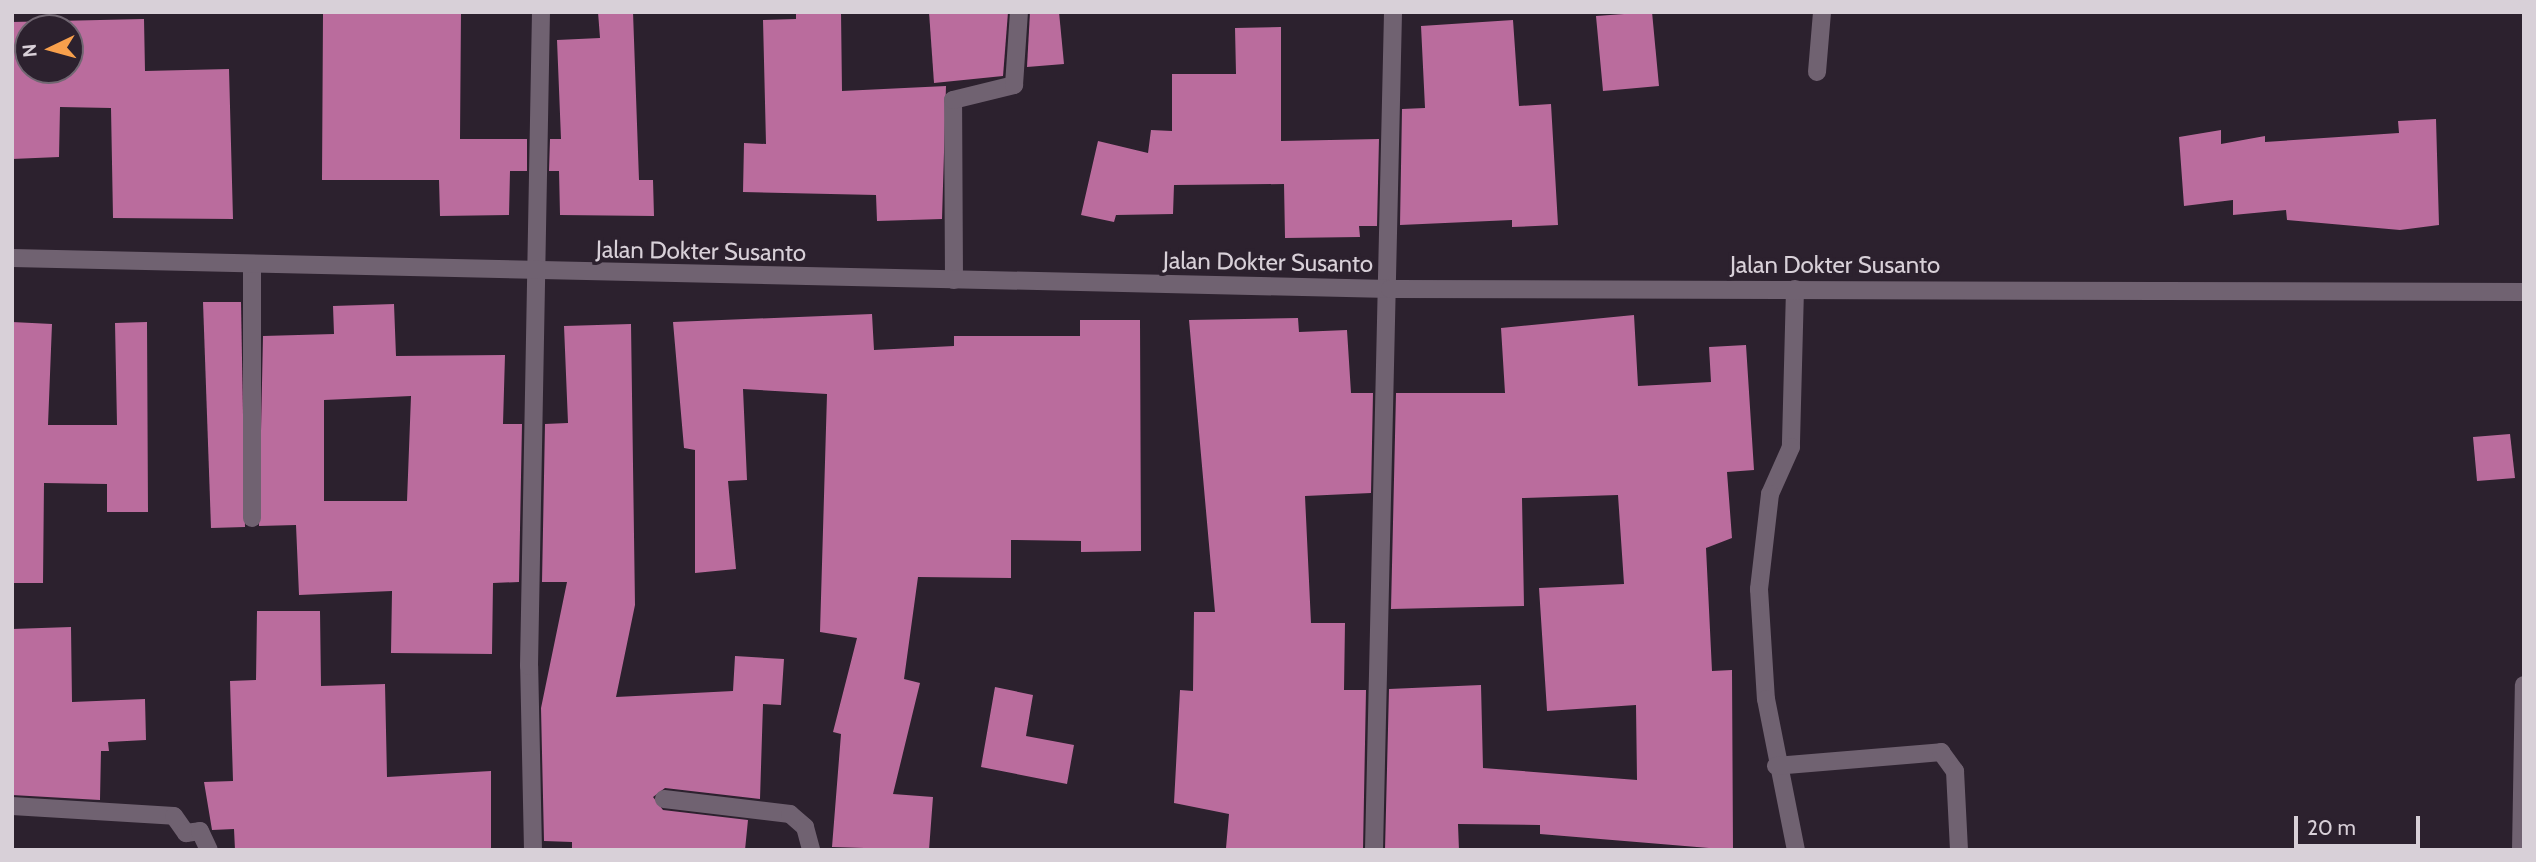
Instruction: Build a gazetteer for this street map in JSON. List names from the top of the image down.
{
  "streets": {
    "street": ["Jalan Dokter Susanto"]
  },
  "scale_bar": "20 m",
  "north": "left"
}
